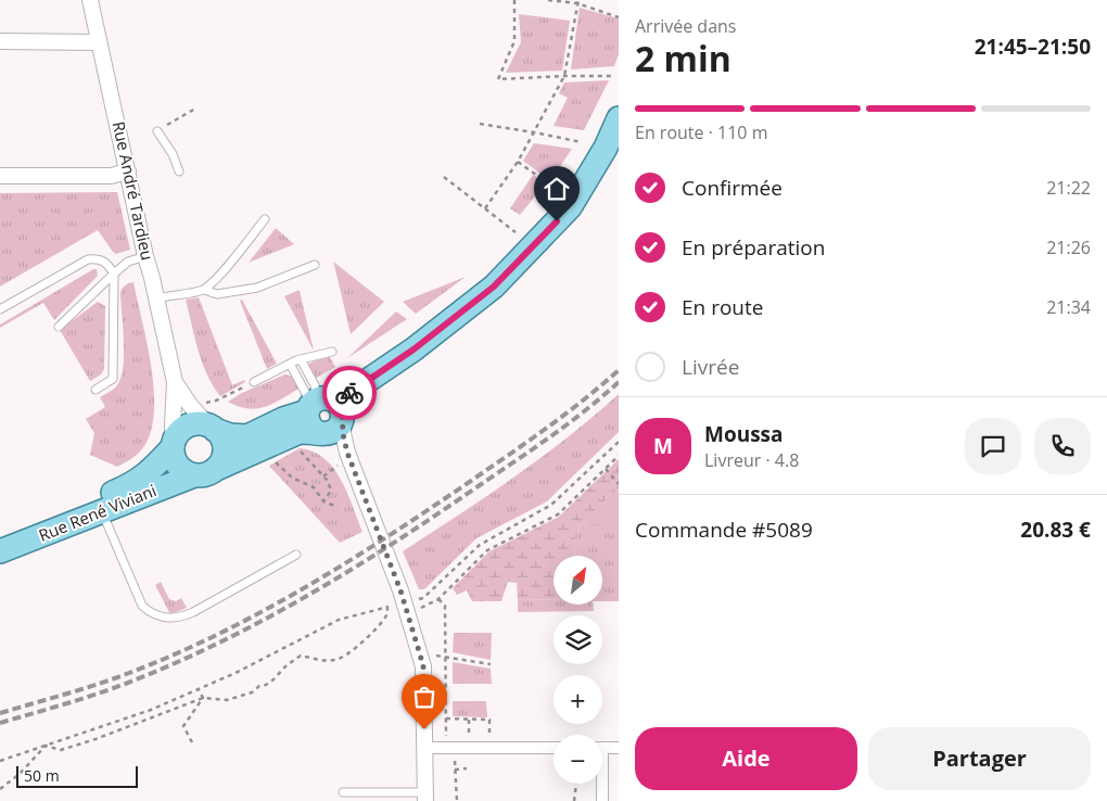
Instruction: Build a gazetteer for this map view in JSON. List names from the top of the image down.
{
  "streets": {
    "main road": ["Rue René Viviani"],
    "street": ["Rue André Tardieu"]
  },
  "crossings": [
    ["Rue André Tardieu", "Rue René Viviani"]
  ],
  "scale_bar": "50 m",
  "north": "top right",
  "page": {
    "heading": ["2 min", "Arrivée dans", "21:45–21:50"],
    "panel": [
      "Moussa",
      "Livreur · 4.8",
      "Commande #5089",
      "20.83 €"
    ],
    "bar": "En route · 110 m",
    "list": [
      ["Confirmée", "21:22"],
      ["En préparation", "21:26"],
      ["En route", "21:34"],
      "Livrée"
    ],
    "round": "M",
    "map_buttons": ["+", "−"],
    "buttons": ["Aide", "Partager"],
    "scale": "50 m"
  }
}
